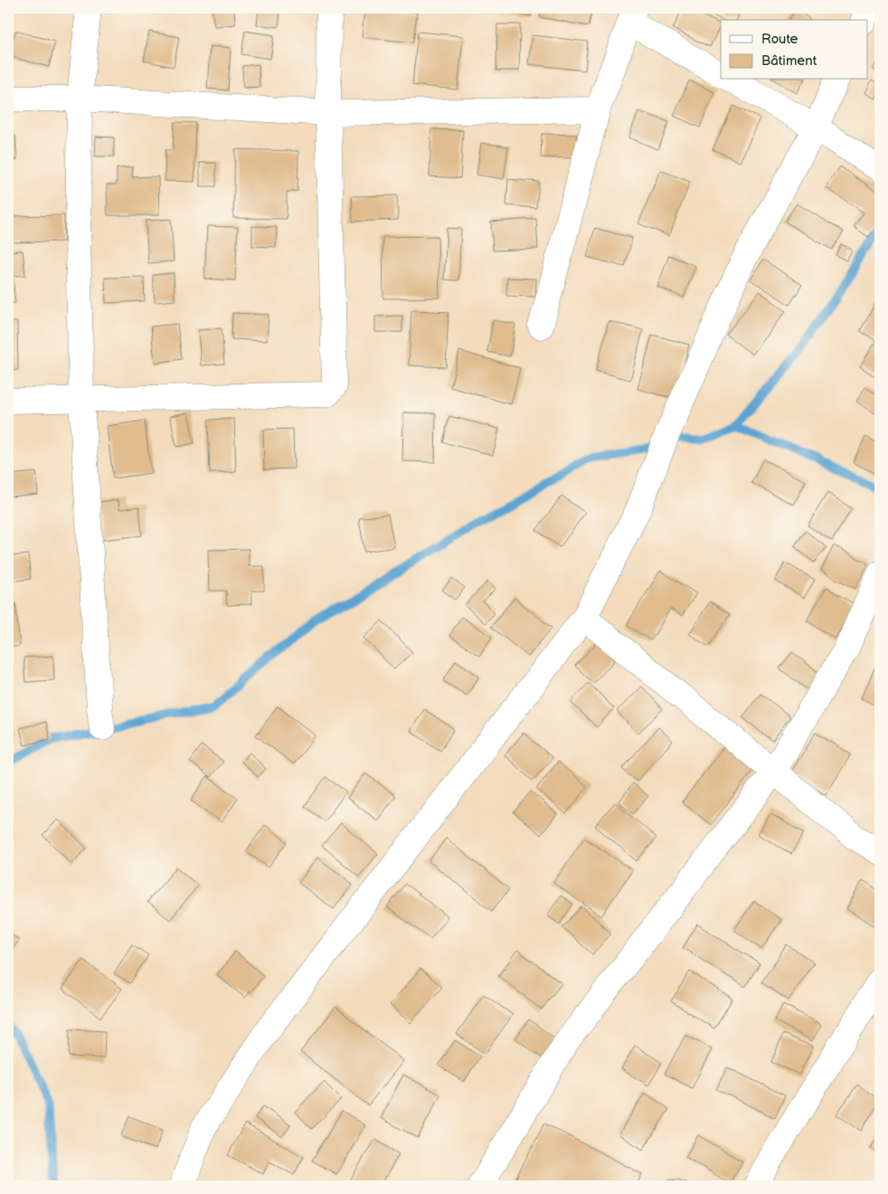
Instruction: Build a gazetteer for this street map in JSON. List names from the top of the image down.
{
  "legend": ["Route", "Bâtiment"]
}
